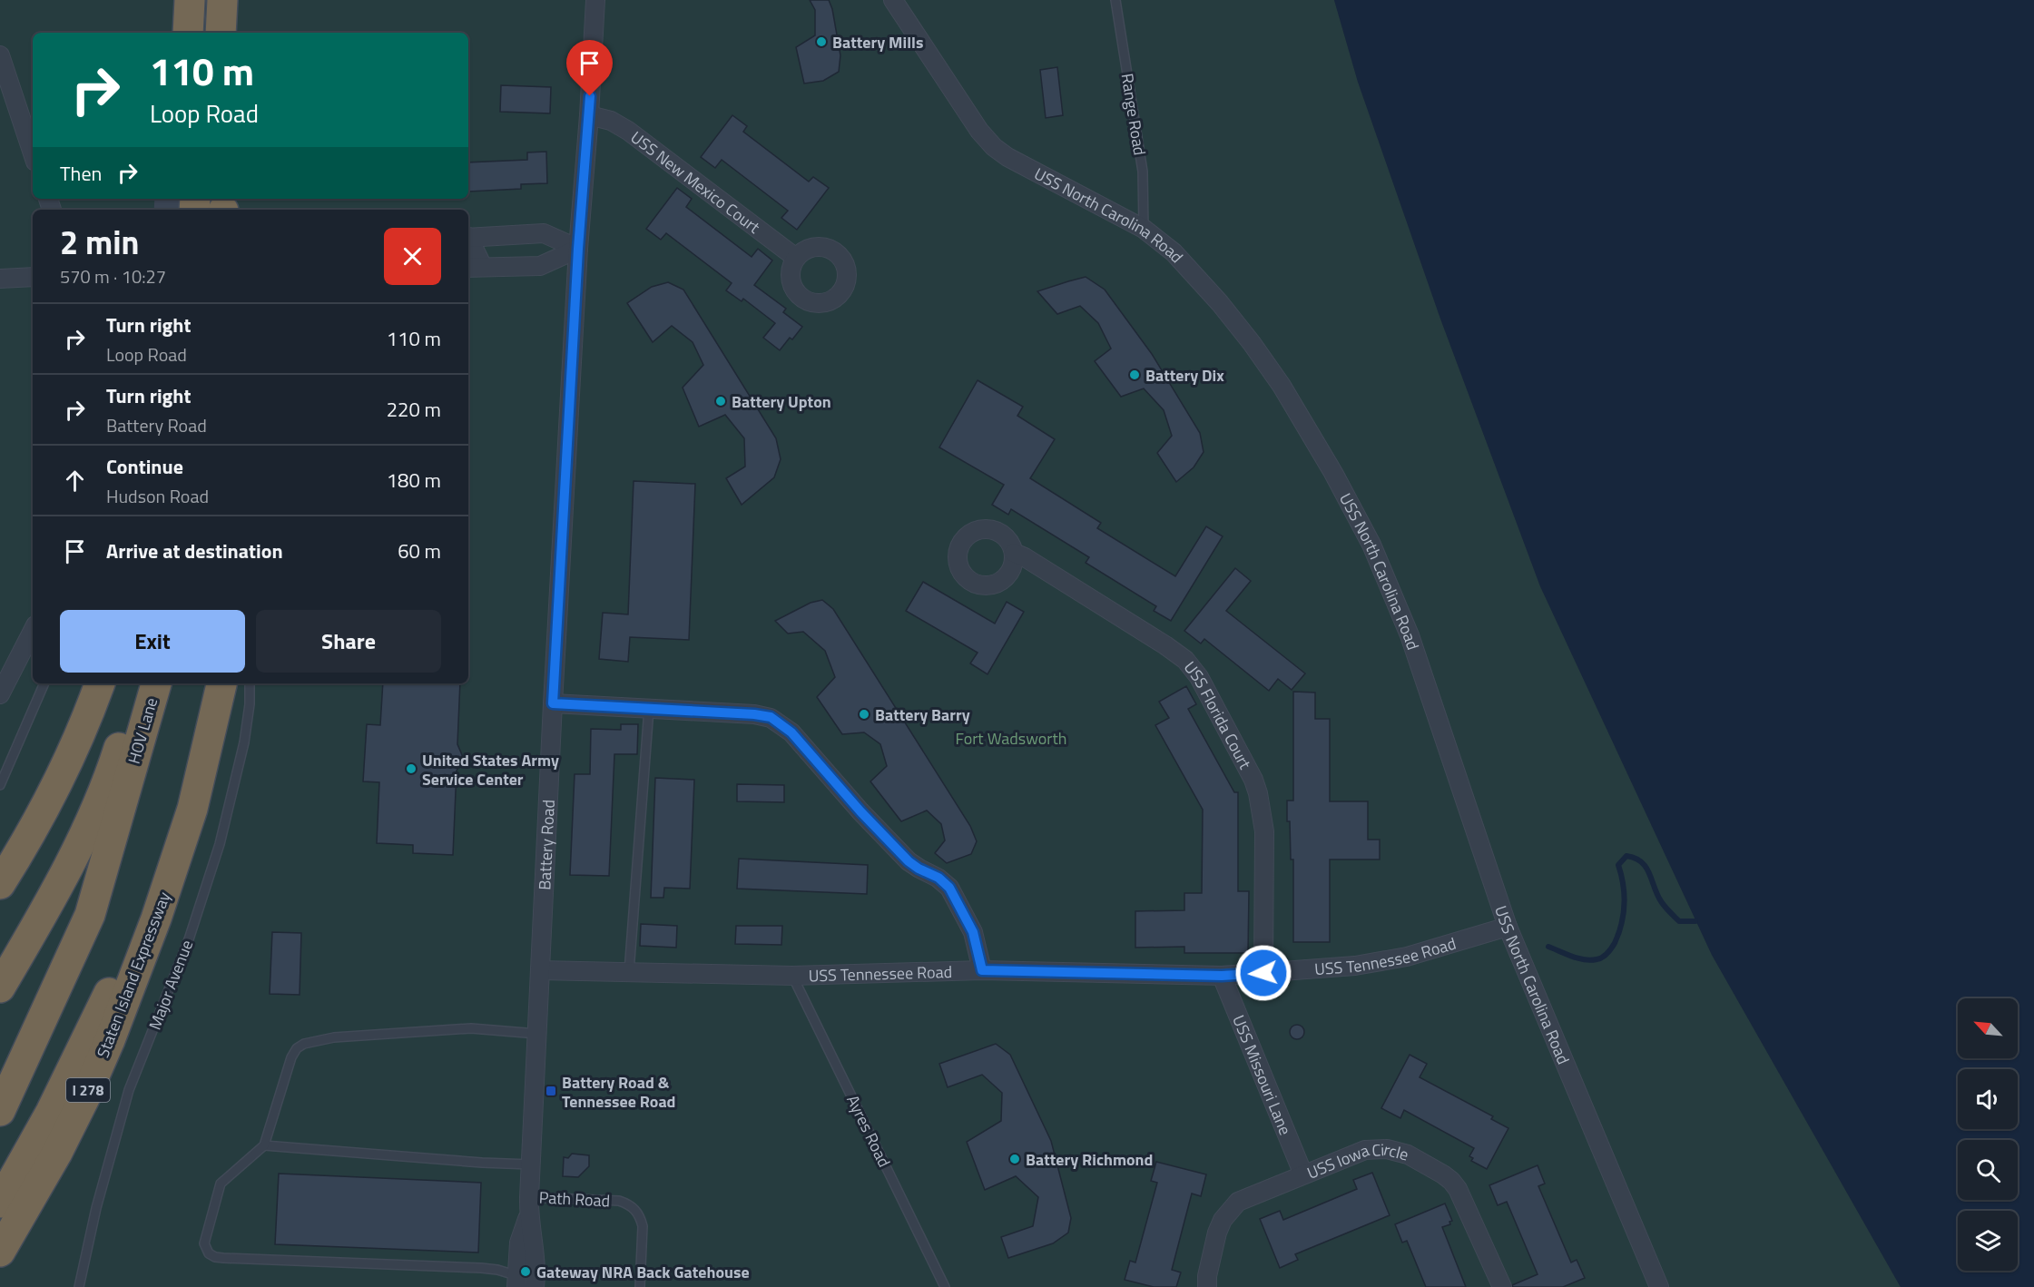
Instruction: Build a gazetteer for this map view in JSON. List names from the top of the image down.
{
  "streets": {
    "highway": ["HOV Lane", "Staten Island Expressway", "I 278"],
    "street": [
      "USS New Mexico Court",
      "USS North Carolina Road",
      "USS Florida Court",
      "Battery Road",
      "USS Tennessee Road",
      "USS Missouri Lane",
      "USS Iowa Circle"
    ],
    "lane": [
      "Range Road",
      "Major Avenue",
      "Ayres Road",
      "Path Road"
    ]
  },
  "crossings": [
    ["Range Road", "USS North Carolina Road"],
    ["USS New Mexico Court", "Battery Road"],
    ["USS North Carolina Road", "USS Tennessee Road"],
    ["USS Florida Court", "USS Tennessee Road"],
    ["Battery Road", "USS Tennessee Road"],
    ["Battery Road", "Path Road"],
    ["USS Tennessee Road", "USS Missouri Lane"],
    ["USS Tennessee Road", "Ayres Road"],
    ["USS Missouri Lane", "USS Iowa Circle"]
  ],
  "parks": ["Fort Wadsworth"],
  "places": {
    "other": [
      "Battery Mills",
      "Battery Dix",
      "Battery Upton",
      "Battery Barry",
      "United States Army Service Center",
      "Battery Richmond",
      "Gateway NRA Back Gatehouse"
    ],
    "transit": ["Battery Road & Tennessee Road"]
  },
  "north": "top left",
  "page": {
    "turn": ["110 m", "Loop Road"],
    "then": "Then",
    "heading": ["2 min", "570 m · 10:27"],
    "list": [
      {
        "name": "Turn right",
        "note": "Loop Road",
        "value": "110 m"
      },
      {
        "name": "Turn right",
        "note": "Battery Road",
        "value": "220 m"
      },
      {
        "name": "Continue",
        "note": "Hudson Road",
        "value": "180 m"
      },
      {
        "name": "Arrive at destination",
        "value": "60 m"
      }
    ],
    "buttons": ["Exit", "Share"]
  }
}
